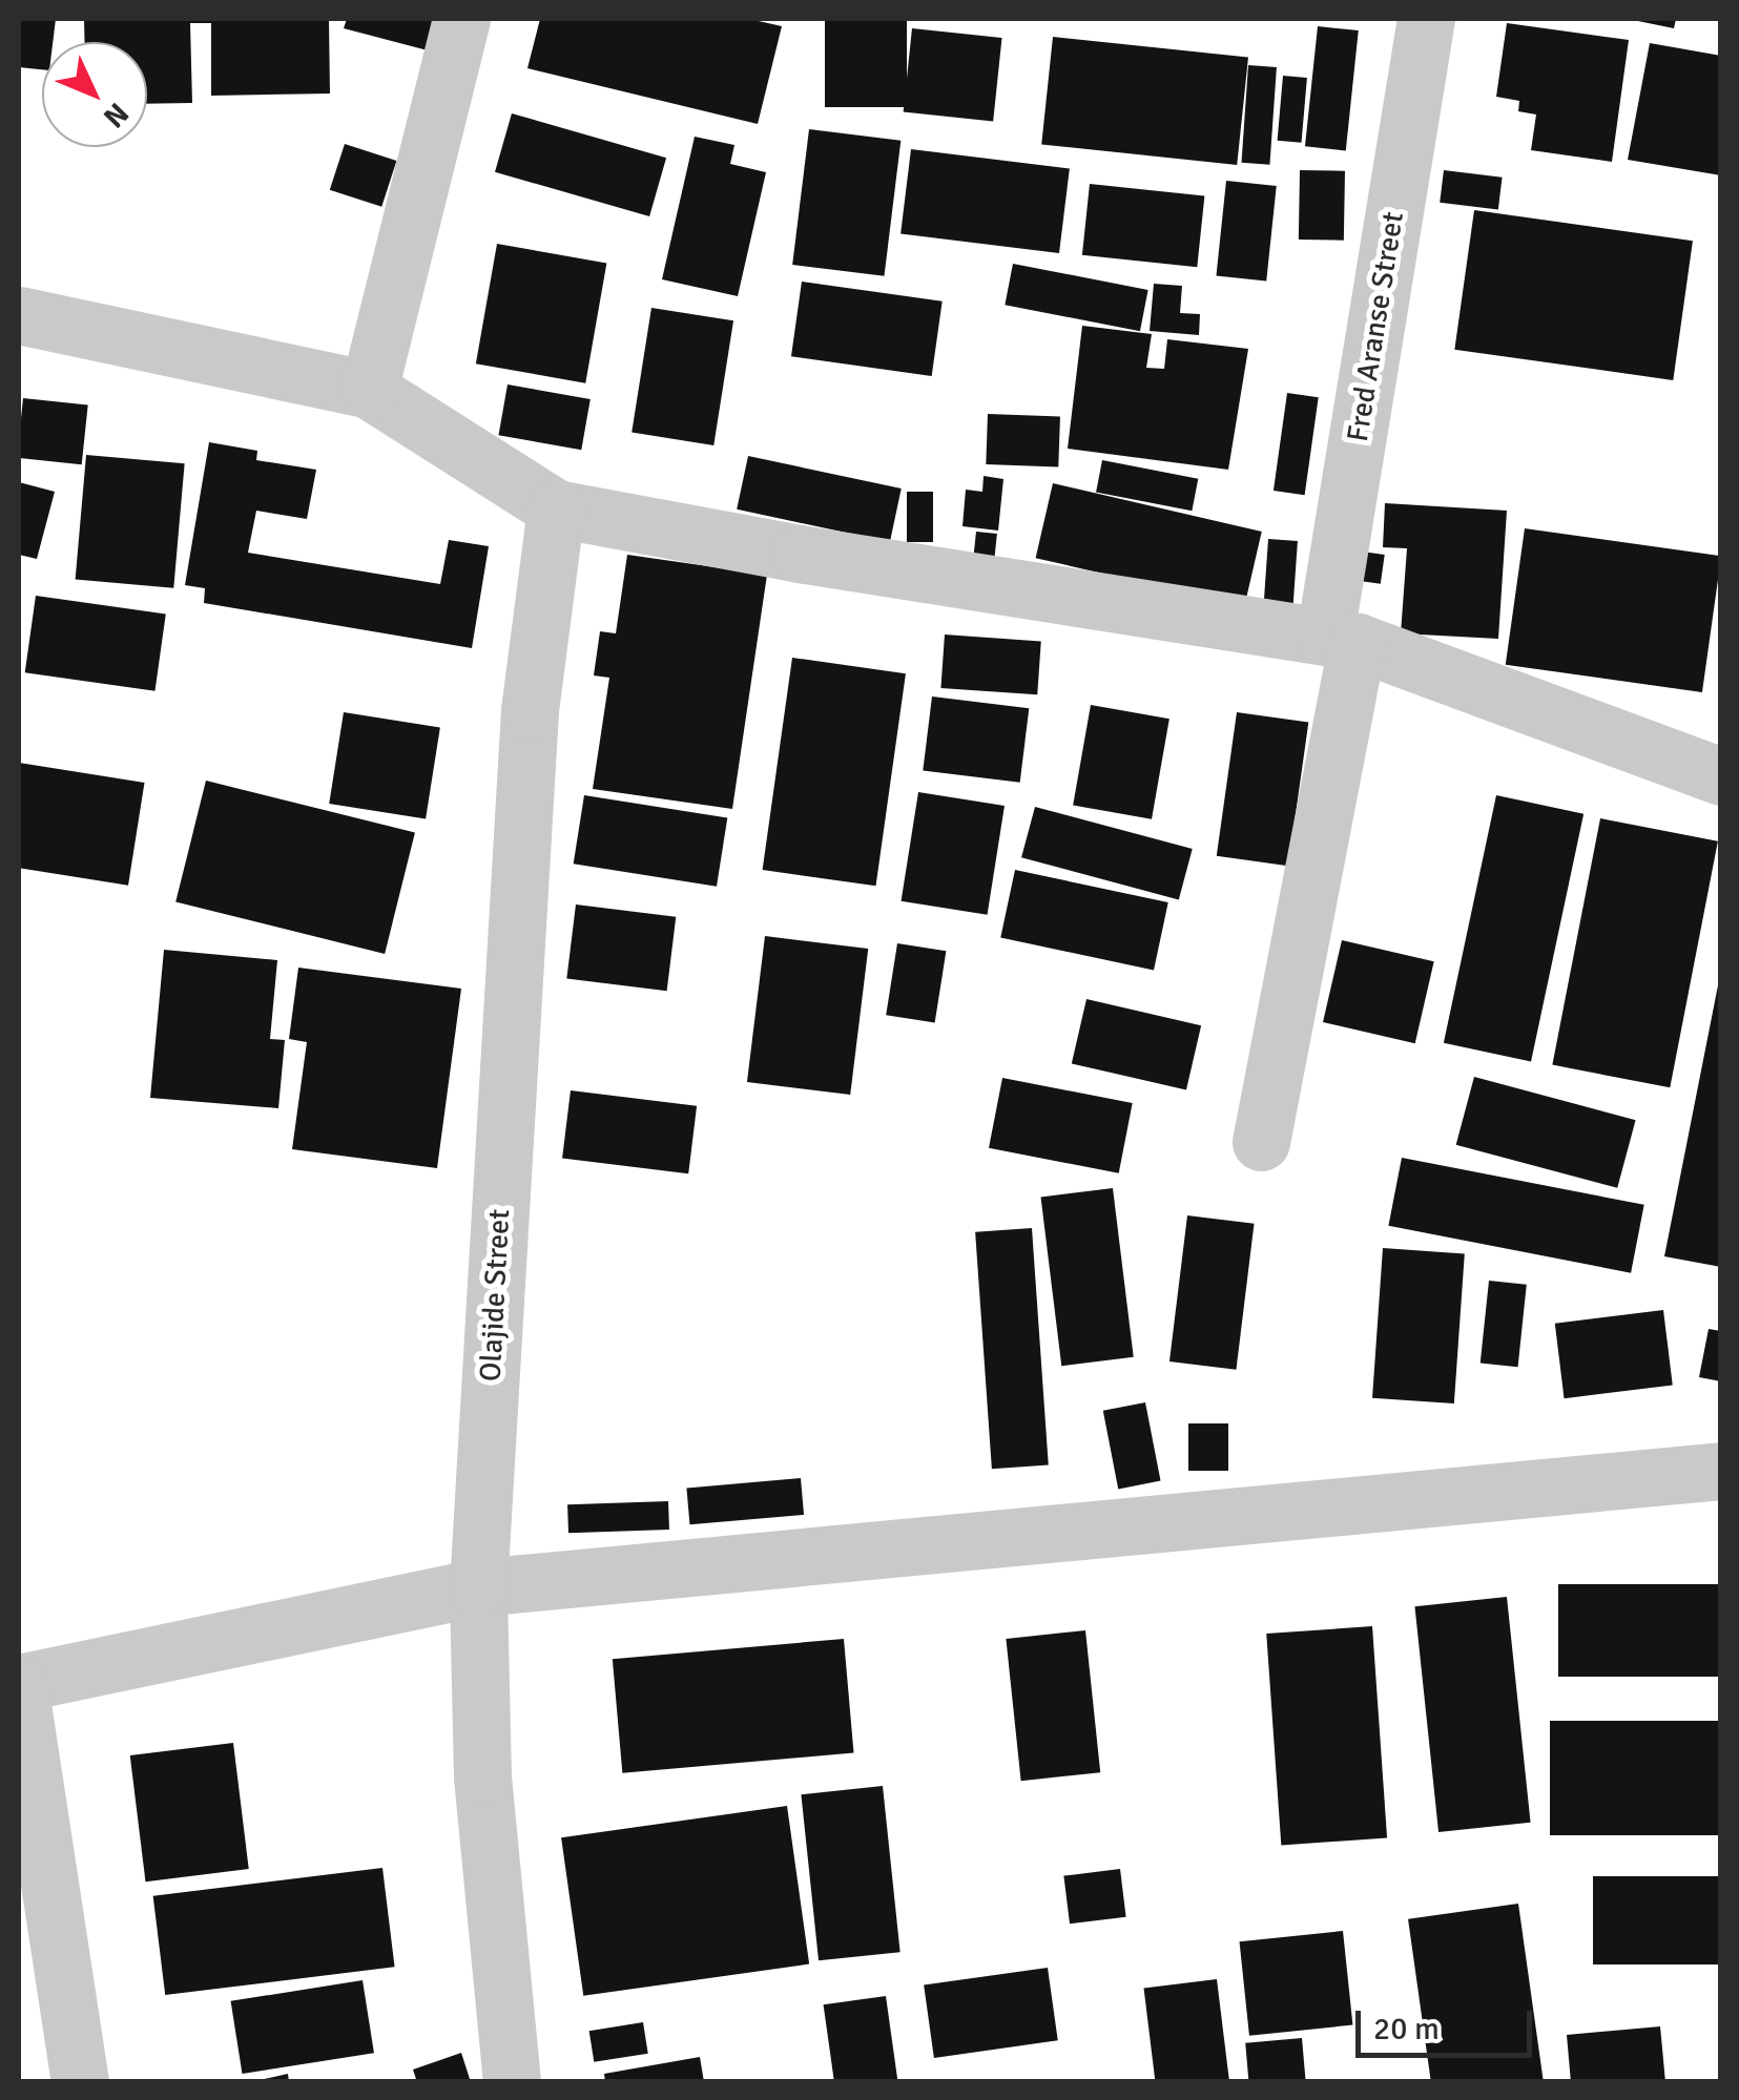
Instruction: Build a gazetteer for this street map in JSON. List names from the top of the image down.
{
  "streets": {
    "street": ["Fred Aranse Street", "Olajide Street"]
  },
  "scale_bar": "20 m",
  "north": "bottom right"
}
